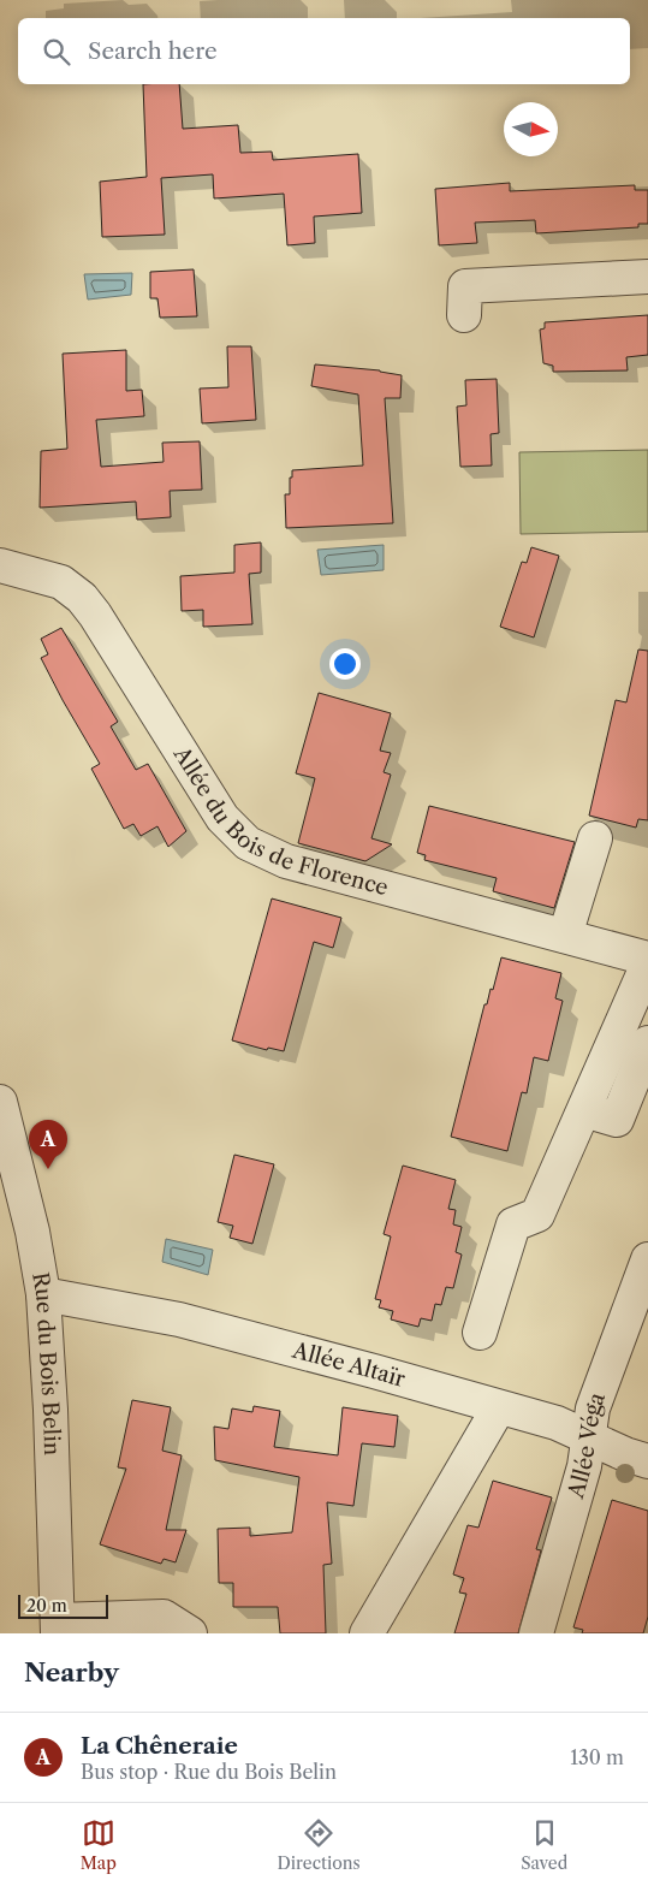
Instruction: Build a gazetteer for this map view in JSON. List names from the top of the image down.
{
  "streets": {
    "street": [
      "Allée du Bois de Florence",
      "Rue du Bois Belin",
      "Allée Altaïr",
      "Allée Véga"
    ]
  },
  "crossings": [
    ["Rue du Bois Belin", "Allée Altaïr"],
    ["Allée Altaïr", "Allée Véga"]
  ],
  "scale_bar": "20 m",
  "north": "right",
  "page": {
    "search": "Search here",
    "pins": "A",
    "scale": "20 m",
    "heading": "Nearby",
    "list": [
      {
        "mark": "A",
        "name": "La Chêneraie",
        "note": "Bus stop · Rue du Bois Belin",
        "value": "130 m"
      }
    ],
    "nav": ["Map", "Directions", "Saved"]
  }
}
